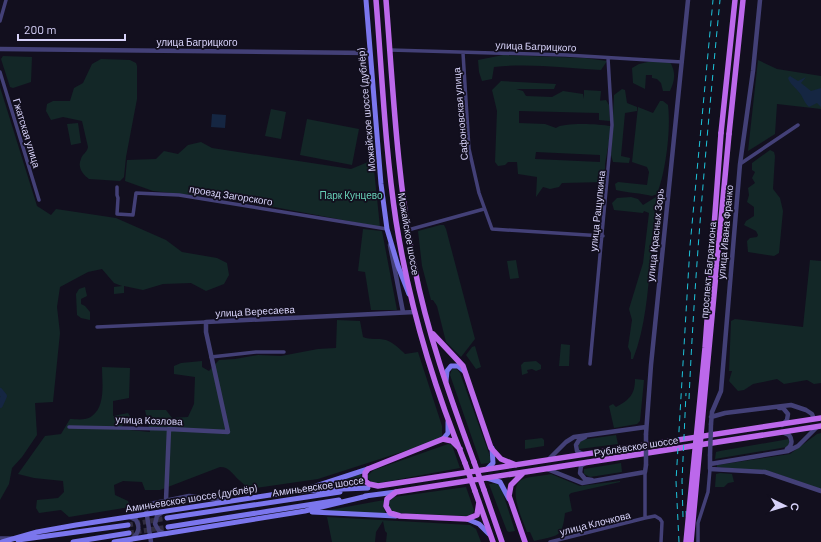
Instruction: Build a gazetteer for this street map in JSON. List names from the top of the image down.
{
  "streets": {
    "main road": [
      "Можайское шоссе (дублёр)",
      "Можайское шоссе",
      "проспект Багратиона",
      "Рублёвское шоссе",
      "Аминьевское шоссе",
      "Аминьевское шоссе (дублёр)"
    ],
    "street": [
      "улица Багрицкого",
      "Сафоновская улица",
      "Гжатская улица",
      "проезд Загорского",
      "улица Ращупкина",
      "улица Ивана Франко",
      "улица Красных Зорь",
      "улица Вересаева",
      "улица Козлова",
      "улица Клочкова"
    ]
  },
  "crossings": [
    ["улица Багрицкого", "Можайское шоссе (дублёр)"],
    ["улица Багрицкого", "Сафоновская улица"],
    ["улица Багрицкого", "улица Ращупкина"],
    ["улица Багрицкого", "Можайское шоссе"],
    ["улица Багрицкого", "улица Красных Зорь"],
    ["Можайское шоссе (дублёр)", "проезд Загорского"],
    ["Можайское шоссе (дублёр)", "улица Вересаева"],
    ["Сафоновская улица", "улица Ращупкина"],
    ["Можайское шоссе", "улица Вересаева"],
    ["улица Красных Зорь", "улица Клочкова"],
    ["Рублёвское шоссе", "Аминьевское шоссе"],
    ["Аминьевское шоссе", "Аминьевское шоссе (дублёр)"]
  ],
  "parks": ["Парк Кунцево"],
  "scale_bar": "200 m",
  "north": "right"
}
